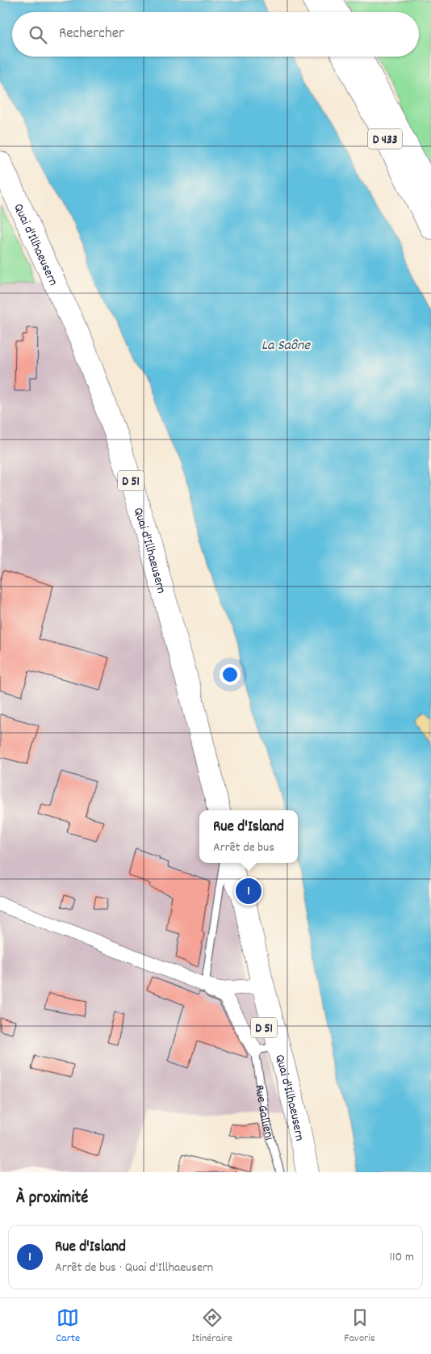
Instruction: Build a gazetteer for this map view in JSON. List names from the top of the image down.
{
  "streets": {
    "main road": ["D 433", "Quai d'Illhaeusern", "D 51"],
    "street": ["Rue Gallieni"]
  },
  "crossings": [
    ["Quai d'Illhaeusern", "Rue Gallieni"]
  ],
  "water": ["La Saône"],
  "page": {
    "search": "Rechercher",
    "popup": ["Rue d'Island", "Arrêt de bus"],
    "pins": "1",
    "heading": "À proximité",
    "list": [
      {
        "mark": "1",
        "name": "Rue d'Island",
        "note": "Arrêt de bus · Quai d'Illhaeusern",
        "value": "110 m"
      }
    ],
    "nav": ["Carte", "Itinéraire", "Favoris"]
  }
}
